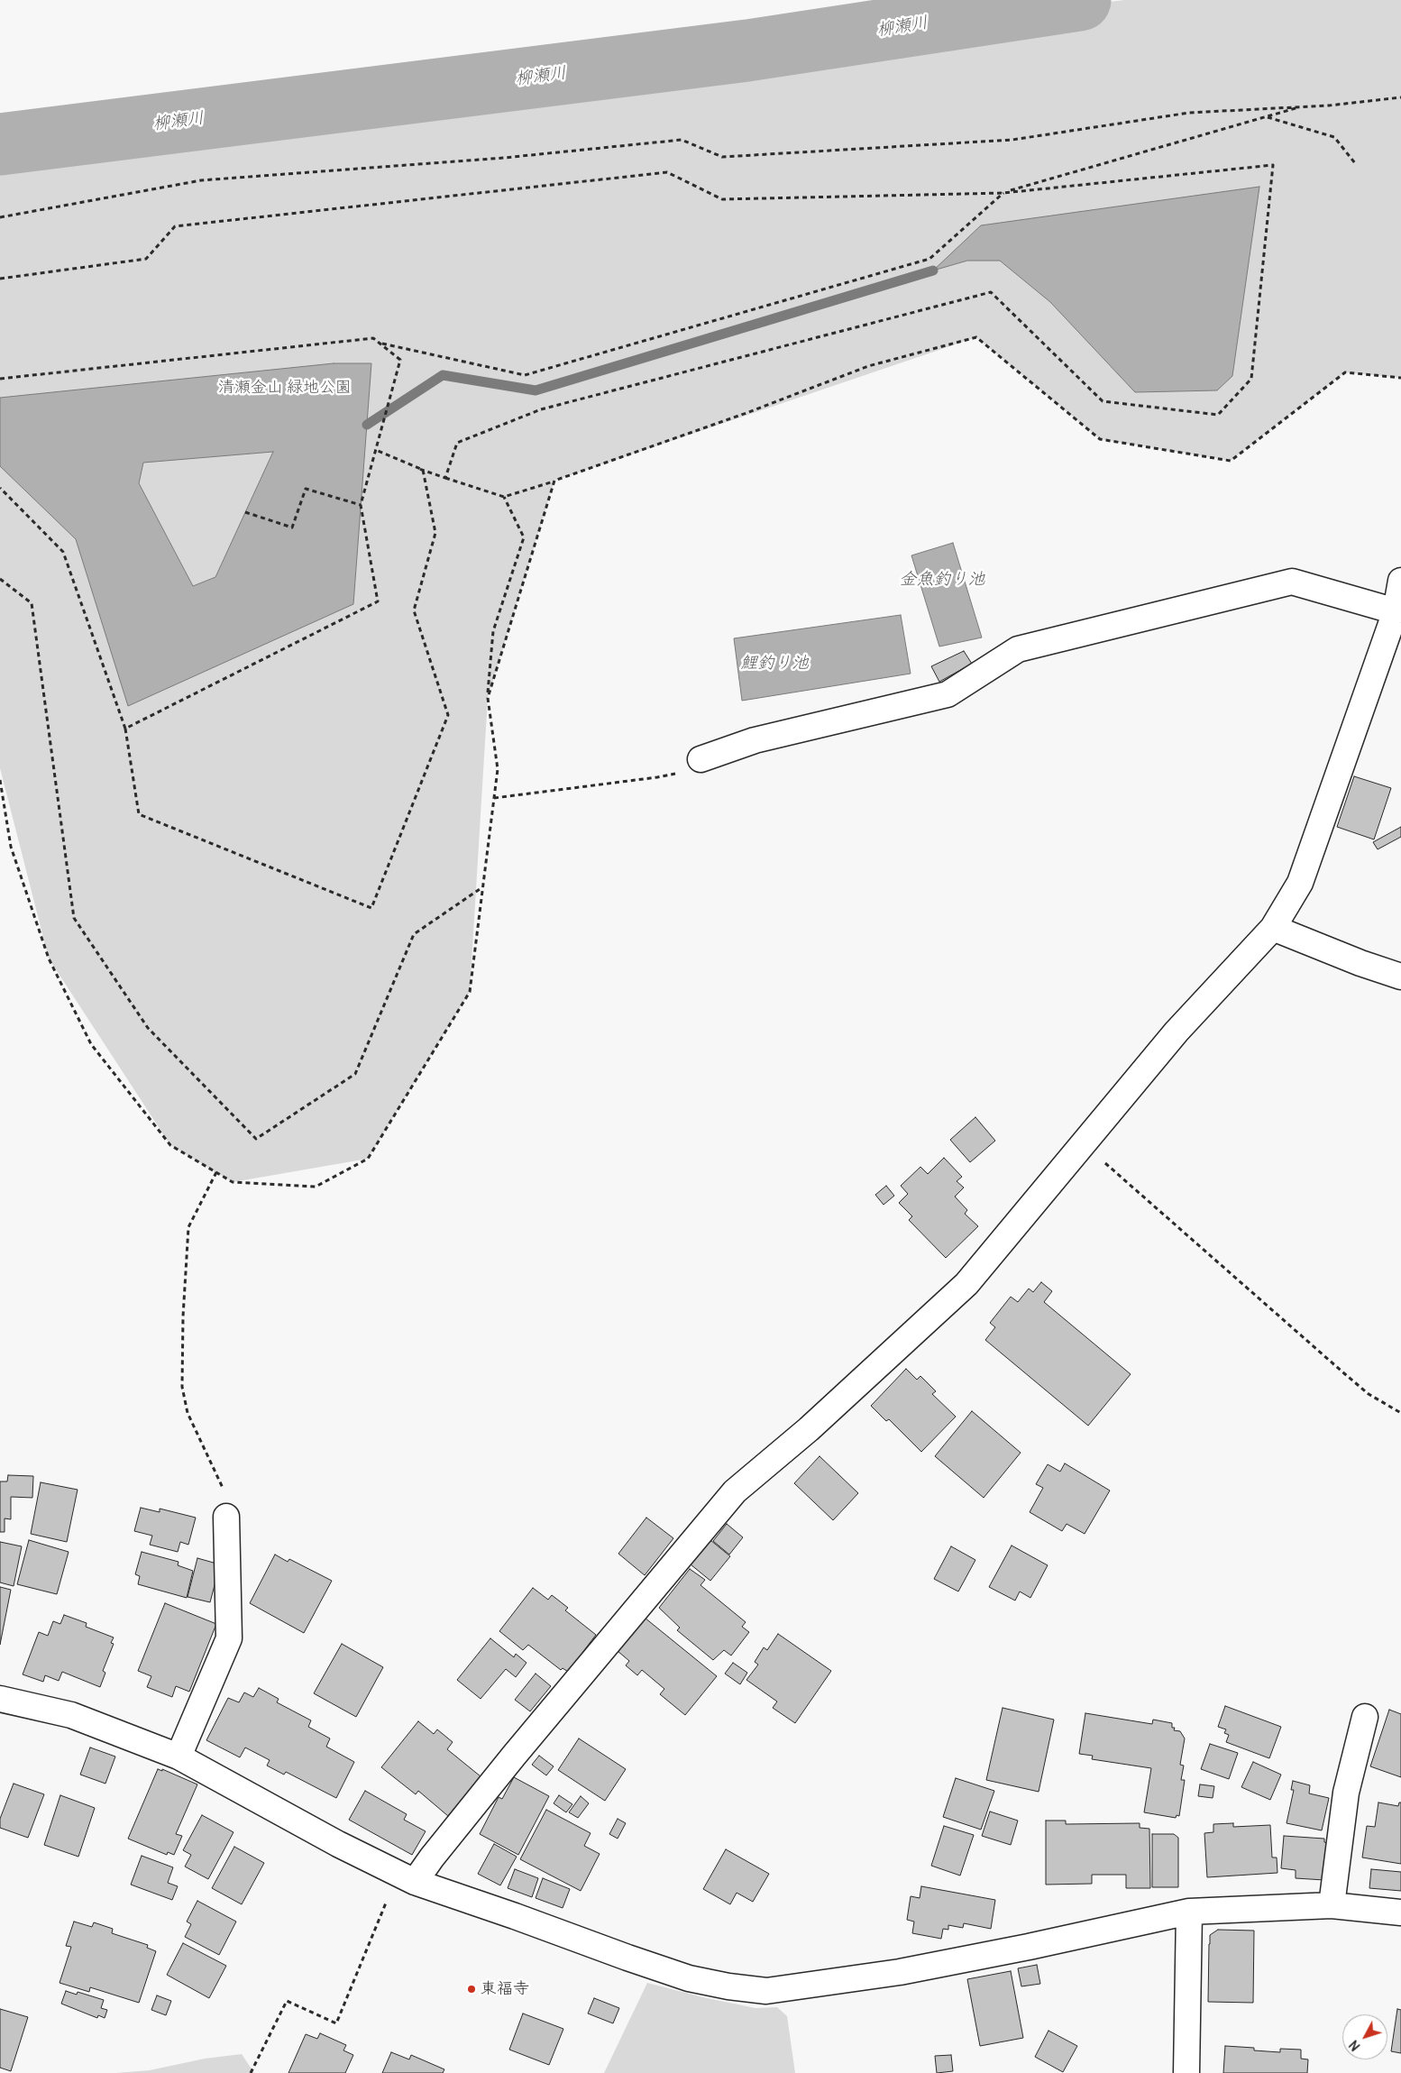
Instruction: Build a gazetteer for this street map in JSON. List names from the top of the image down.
{
  "water": ["柳瀬川", "金魚釣り池", "鯉釣り池"],
  "parks": ["清瀬金山 緑地公園"],
  "places": ["東福寺"],
  "north": "bottom left"
}
